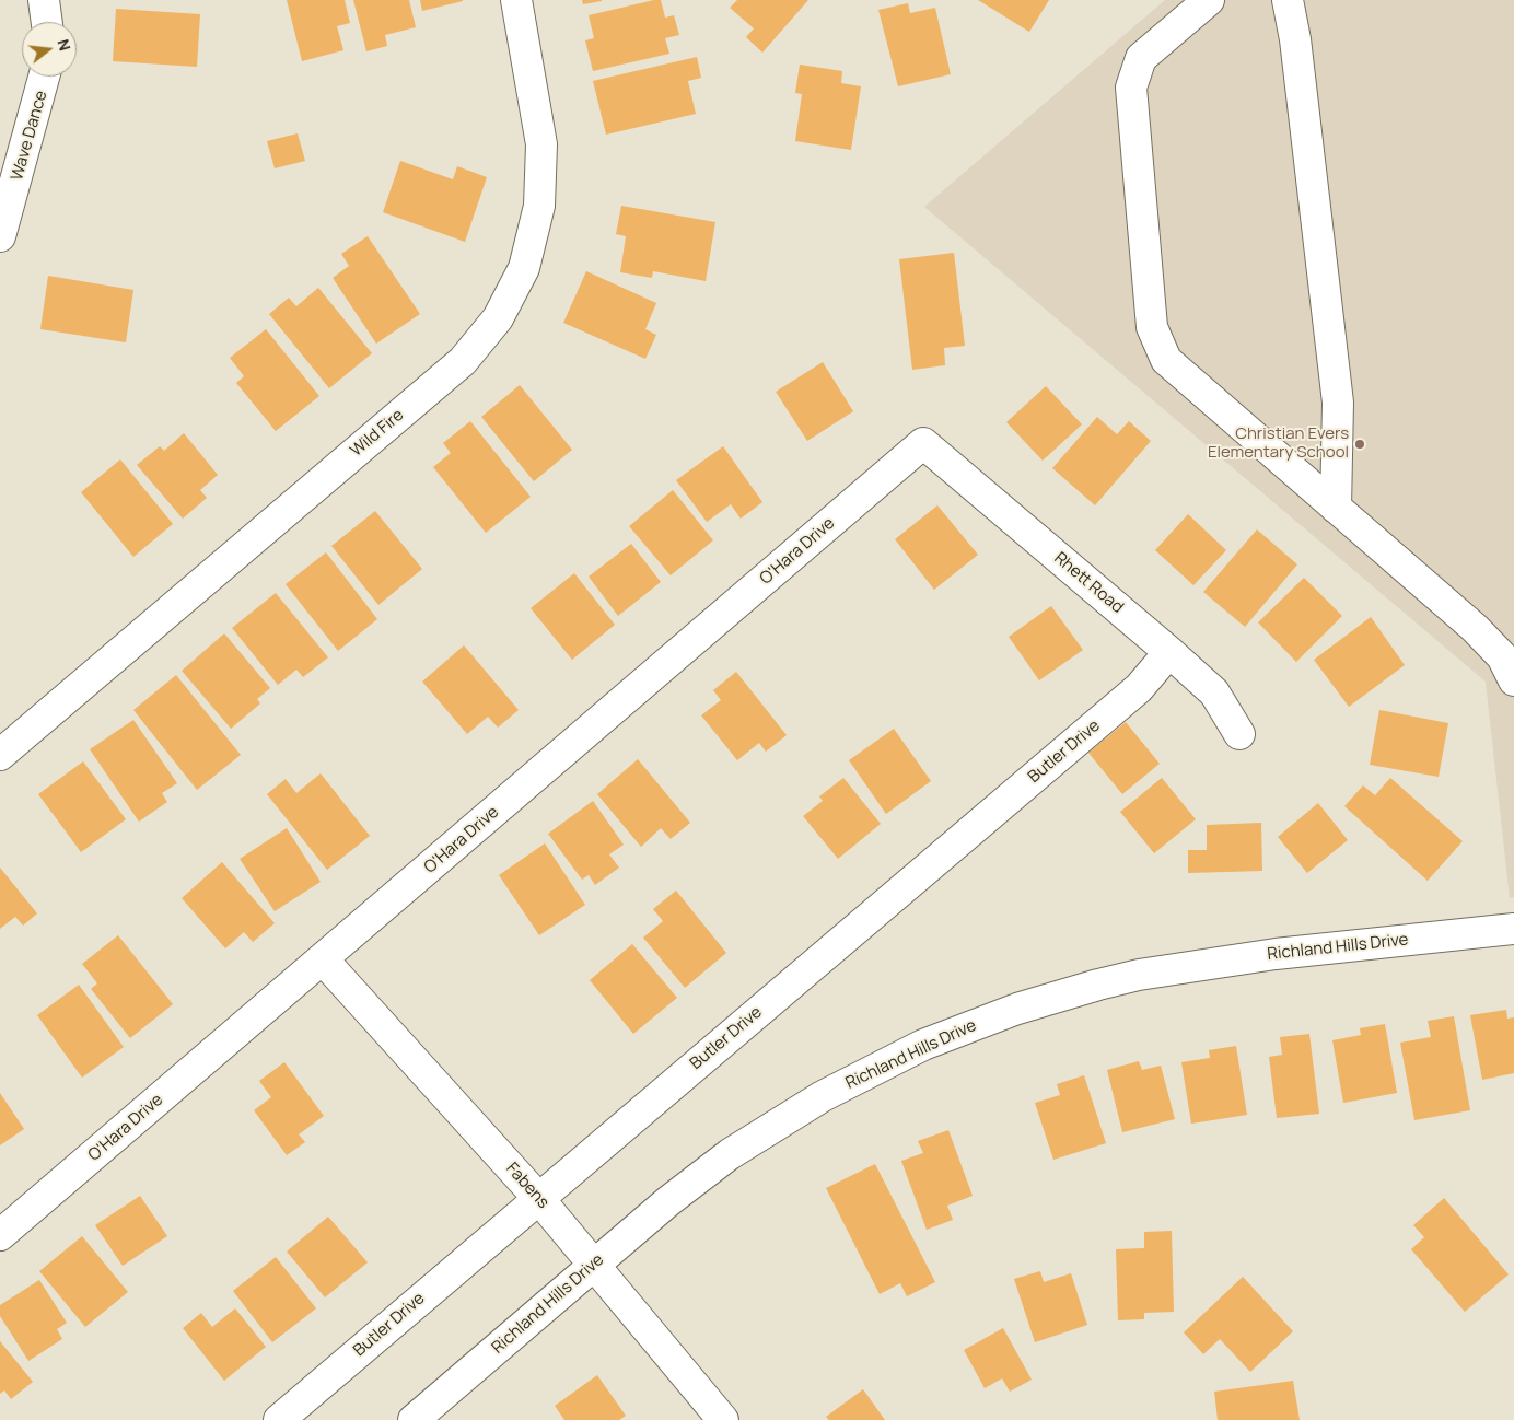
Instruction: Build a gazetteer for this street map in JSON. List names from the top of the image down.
{
  "streets": {
    "street": [
      "Wave Dance",
      "Wild Fire",
      "O'Hara Drive",
      "Rhett Road",
      "Butler Drive",
      "Richland Hills Drive",
      "Fabens"
    ]
  },
  "crossings": [
    ["O'Hara Drive", "Rhett Road"],
    ["O'Hara Drive", "Fabens"],
    ["Rhett Road", "Butler Drive"],
    ["Butler Drive", "Fabens"],
    ["Richland Hills Drive", "Fabens"]
  ],
  "places": ["Christian Evers Elementary School"],
  "north": "right"
}
